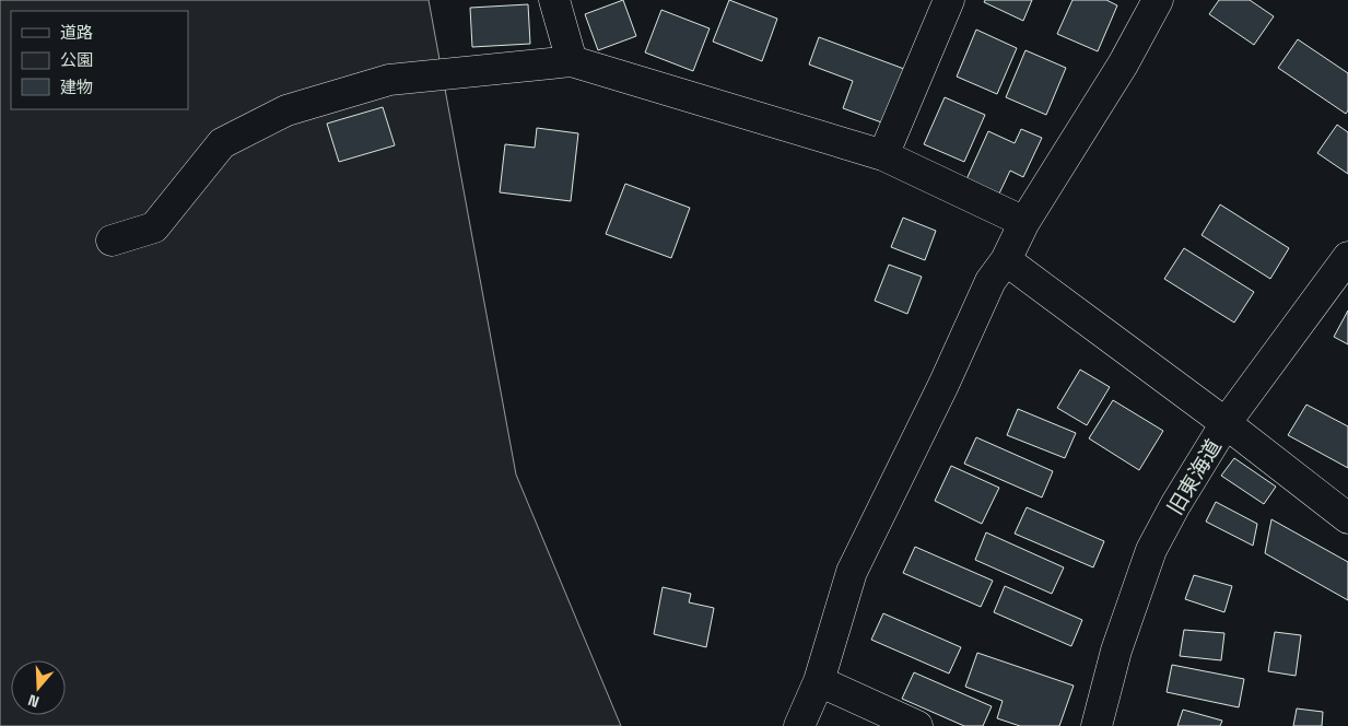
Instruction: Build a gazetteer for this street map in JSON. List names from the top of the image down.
{
  "streets": {
    "street": ["旧東海道"]
  },
  "legend": ["道路", "公園", "建物"],
  "north": "bottom"
}
